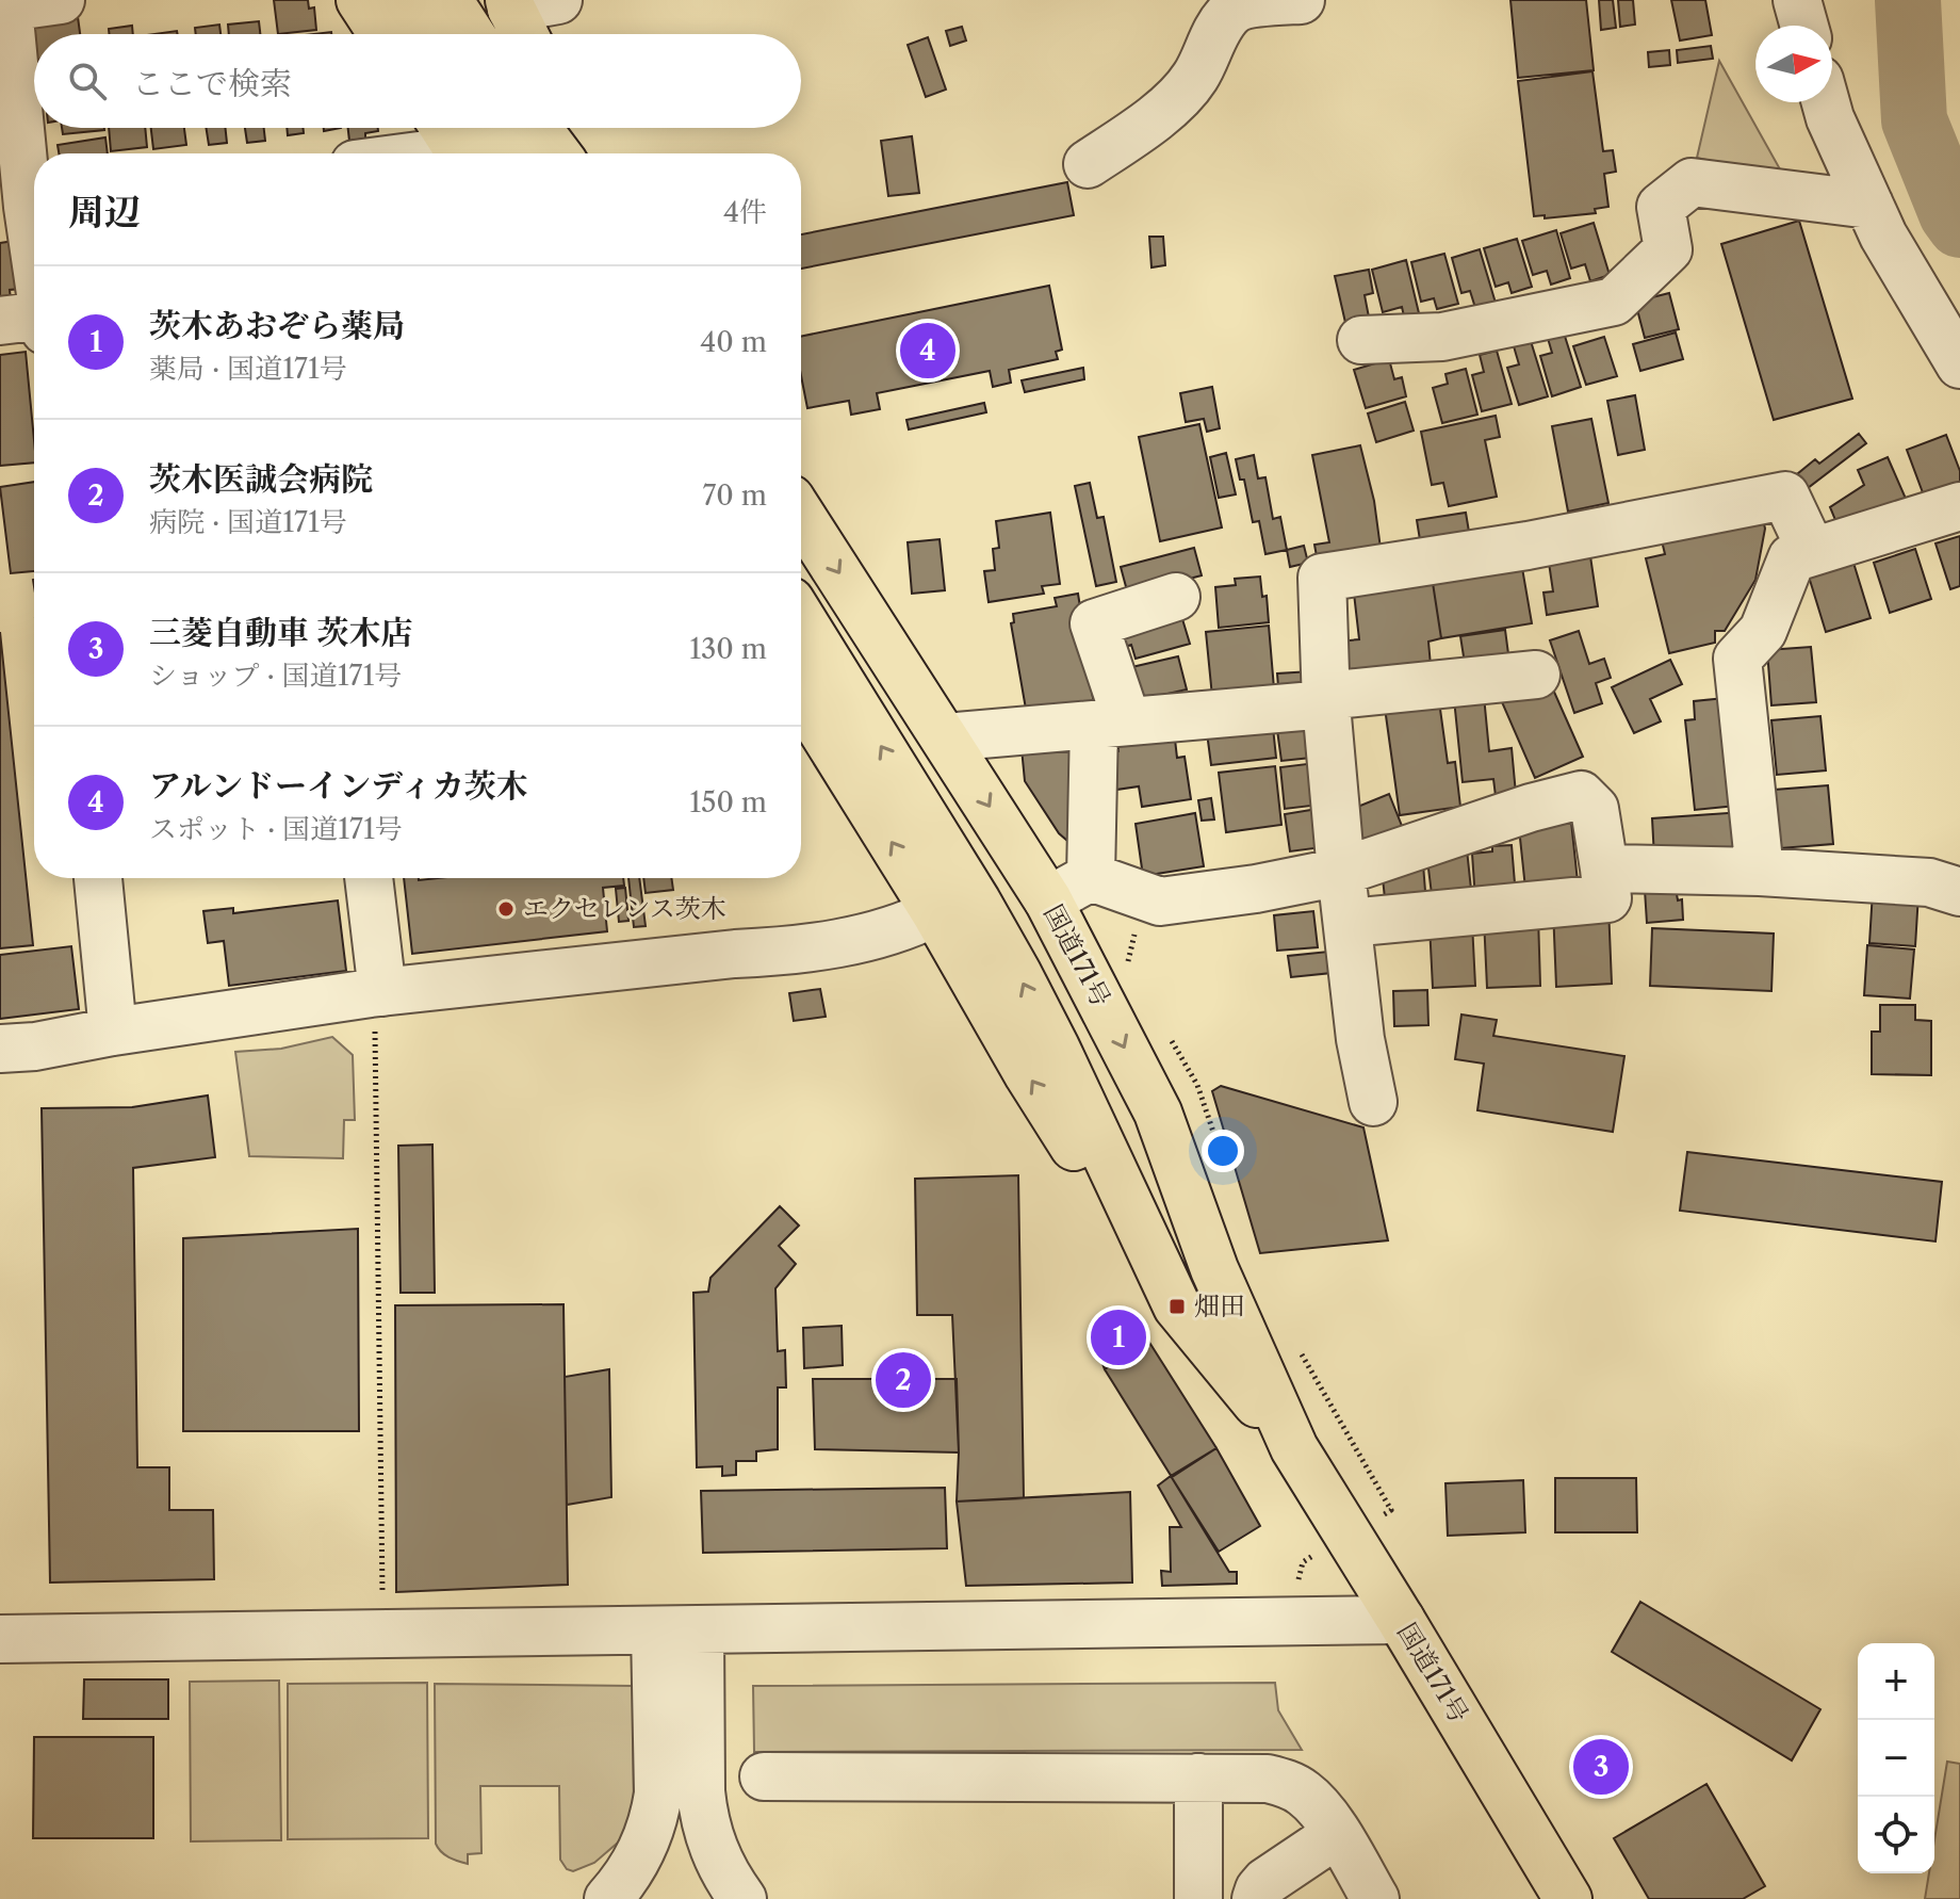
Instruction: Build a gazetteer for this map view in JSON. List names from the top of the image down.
{
  "streets": {
    "highway": ["国道171号"]
  },
  "places": {
    "other": ["エクセレンス茨木"],
    "transit": ["畑田"]
  },
  "north": "right",
  "page": {
    "search": "ここで検索",
    "heading": ["周辺", "4件"],
    "list": [
      {
        "mark": "1",
        "name": "茨木あおぞら薬局",
        "note": "薬局 · 国道171号",
        "value": "40 m"
      },
      {
        "mark": "2",
        "name": "茨木医誠会病院",
        "note": "病院 · 国道171号",
        "value": "70 m"
      },
      {
        "mark": "3",
        "name": "三菱自動車 茨木店",
        "note": "ショップ · 国道171号",
        "value": "130 m"
      },
      {
        "mark": "4",
        "name": "アルンドーインディカ茨木",
        "note": "スポット · 国道171号",
        "value": "150 m"
      }
    ],
    "pins": [
      "4",
      "1",
      "2",
      "3"
    ],
    "map_buttons": ["+", "−"]
  }
}
